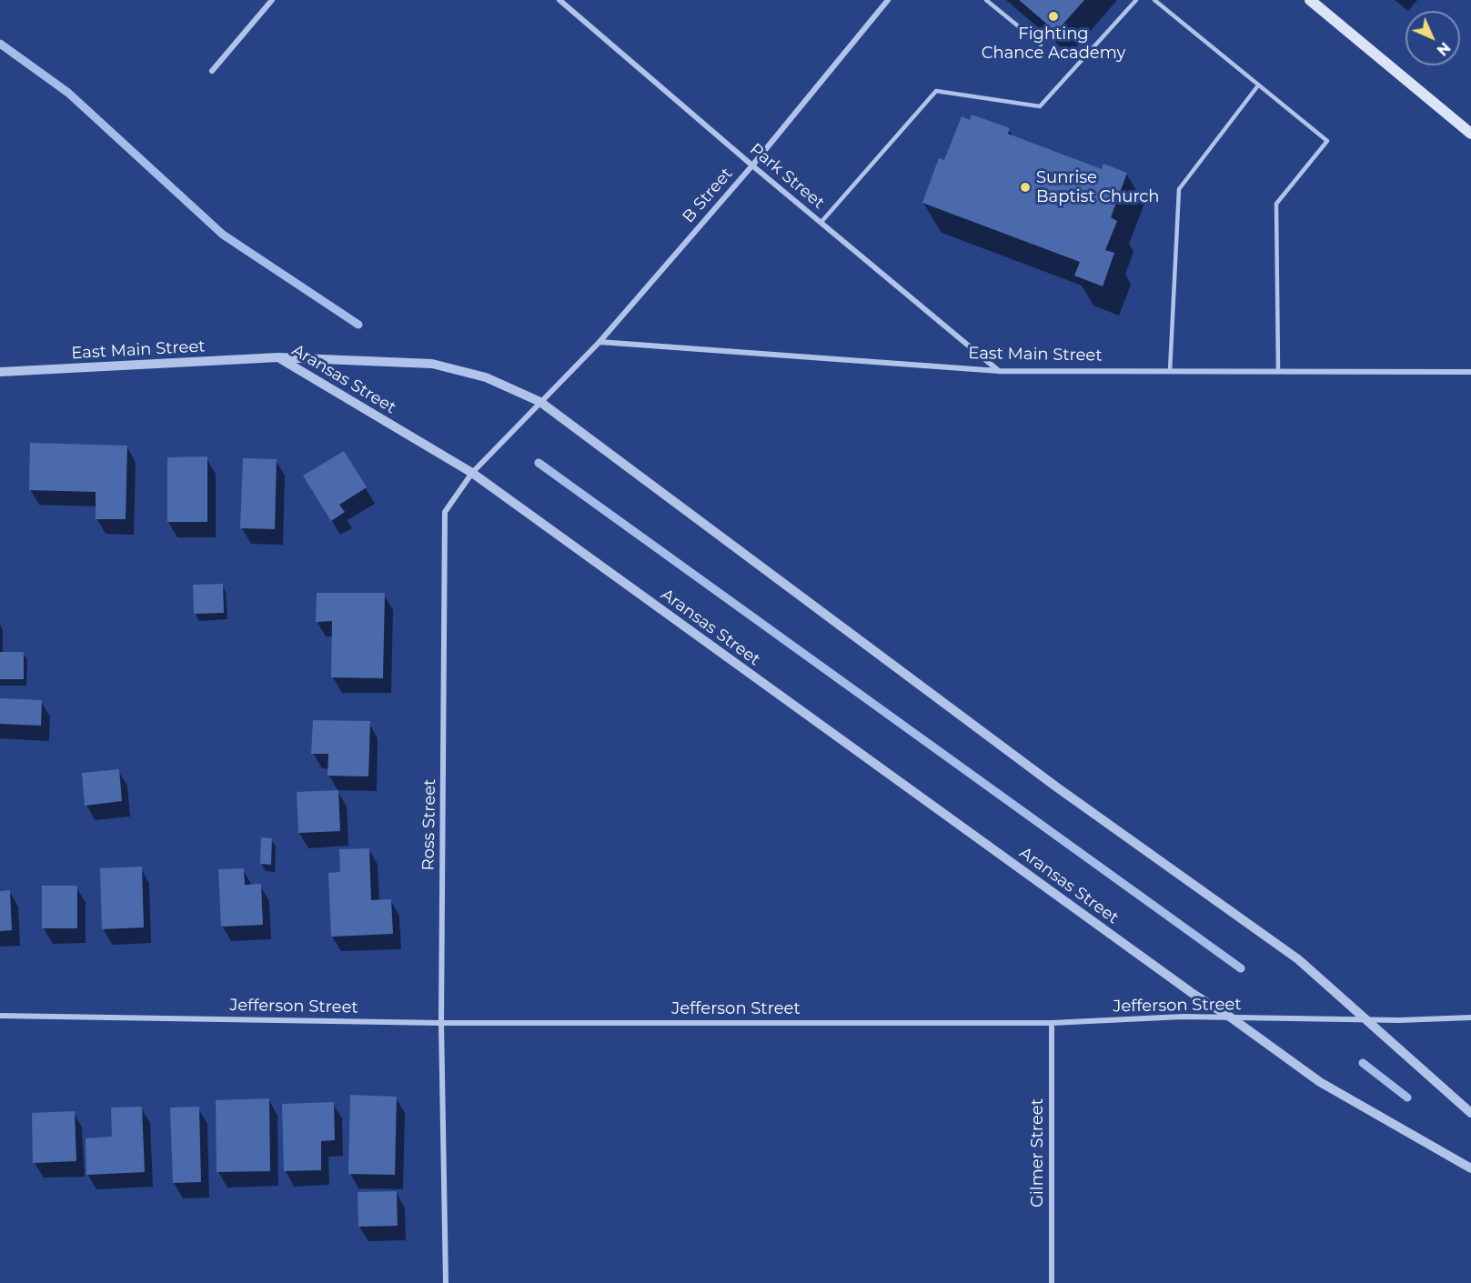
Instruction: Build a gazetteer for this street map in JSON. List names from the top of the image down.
{
  "streets": {
    "street": [
      "Park Street",
      "B Street",
      "East Main Street",
      "Aransas Street",
      "Ross Street",
      "Jefferson Street",
      "Gilmer Street"
    ]
  },
  "crossings": [
    ["Park Street", "B Street"],
    ["Park Street", "East Main Street"],
    ["B Street", "East Main Street"],
    ["B Street", "Aransas Street"],
    ["B Street", "Ross Street"],
    ["East Main Street", "Aransas Street"],
    ["Aransas Street", "Ross Street"],
    ["Aransas Street", "Jefferson Street"],
    ["Ross Street", "Jefferson Street"],
    ["Jefferson Street", "Gilmer Street"]
  ],
  "places": ["Fighting Chance Academy", "Sunrise Baptist Church"],
  "north": "bottom right"
}
